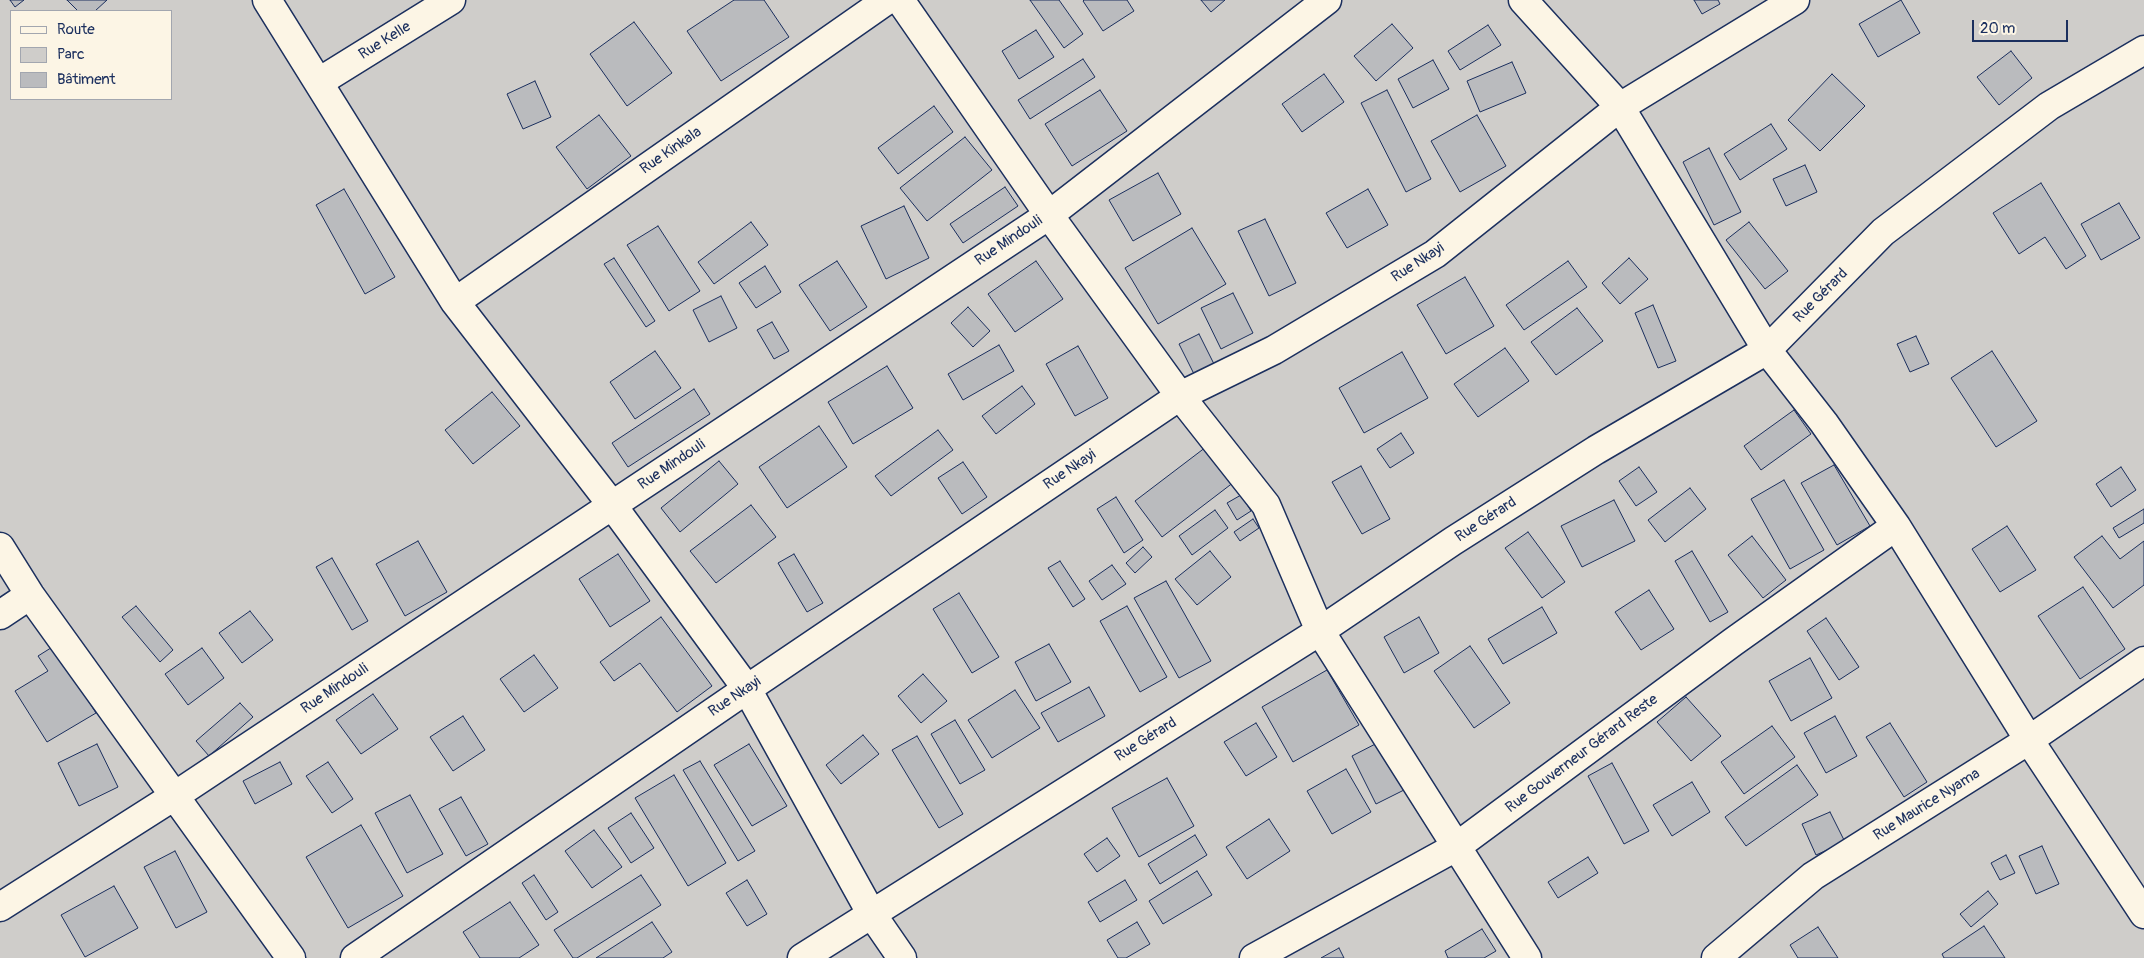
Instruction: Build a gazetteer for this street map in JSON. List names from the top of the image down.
{
  "streets": {
    "street": [
      "Rue Kelle",
      "Rue Kinkala",
      "Rue Mindouli",
      "Rue Nkayi",
      "Rue Gérard",
      "Rue Gouverneur Gérard Reste",
      "Rue Maurice Nyama"
    ]
  },
  "legend": ["Route", "Parc", "Bâtiment"],
  "scale_bar": "20 m"
}
